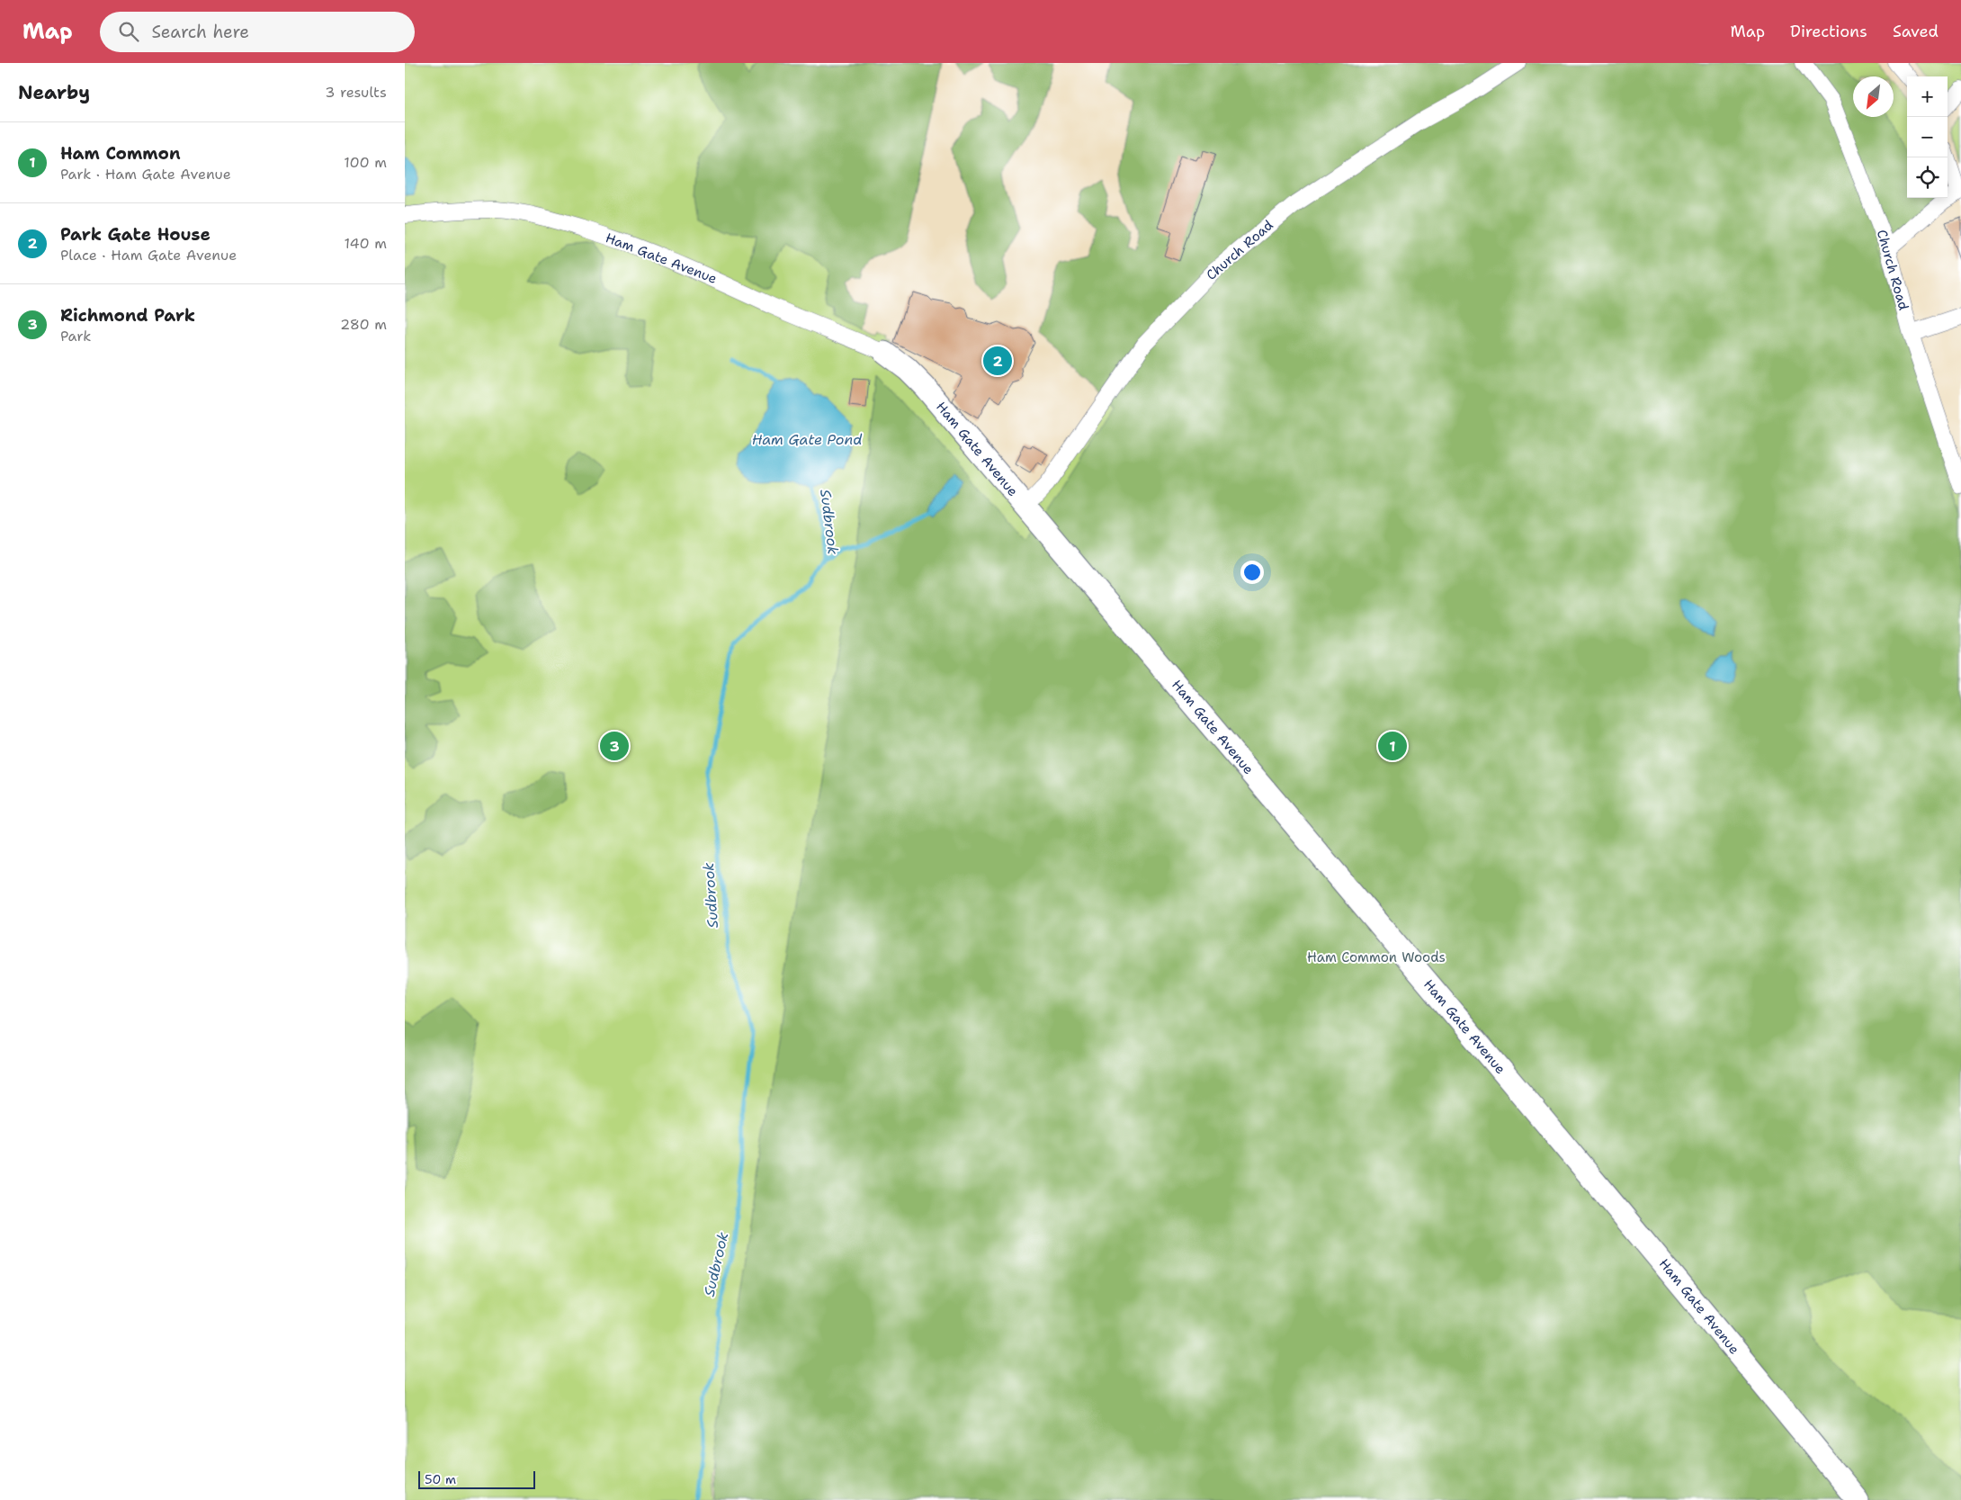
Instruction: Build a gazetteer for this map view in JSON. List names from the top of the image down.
{
  "streets": {
    "main road": ["Ham Gate Avenue"],
    "street": ["Church Road"]
  },
  "crossings": [
    ["Church Road", "Ham Gate Avenue"]
  ],
  "water": ["Ham Gate Pond", "Sudbrook"],
  "parks": ["Ham Common Woods"],
  "scale_bar": "50 m",
  "north": "bottom left",
  "page": {
    "header": "Map",
    "search": "Search here",
    "nav": ["Map", "Directions", "Saved"],
    "heading": ["Nearby", "3 results"],
    "map_buttons": ["+", "−"],
    "list": [
      {
        "mark": "1",
        "name": "Ham Common",
        "note": "Park · Ham Gate Avenue",
        "value": "100 m"
      },
      {
        "mark": "2",
        "name": "Park Gate House",
        "note": "Place · Ham Gate Avenue",
        "value": "140 m"
      },
      {
        "mark": "3",
        "name": "Richmond Park",
        "note": "Park",
        "value": "280 m"
      }
    ],
    "pins": ["2", "1", "3"],
    "scale": "50 m"
  }
}
